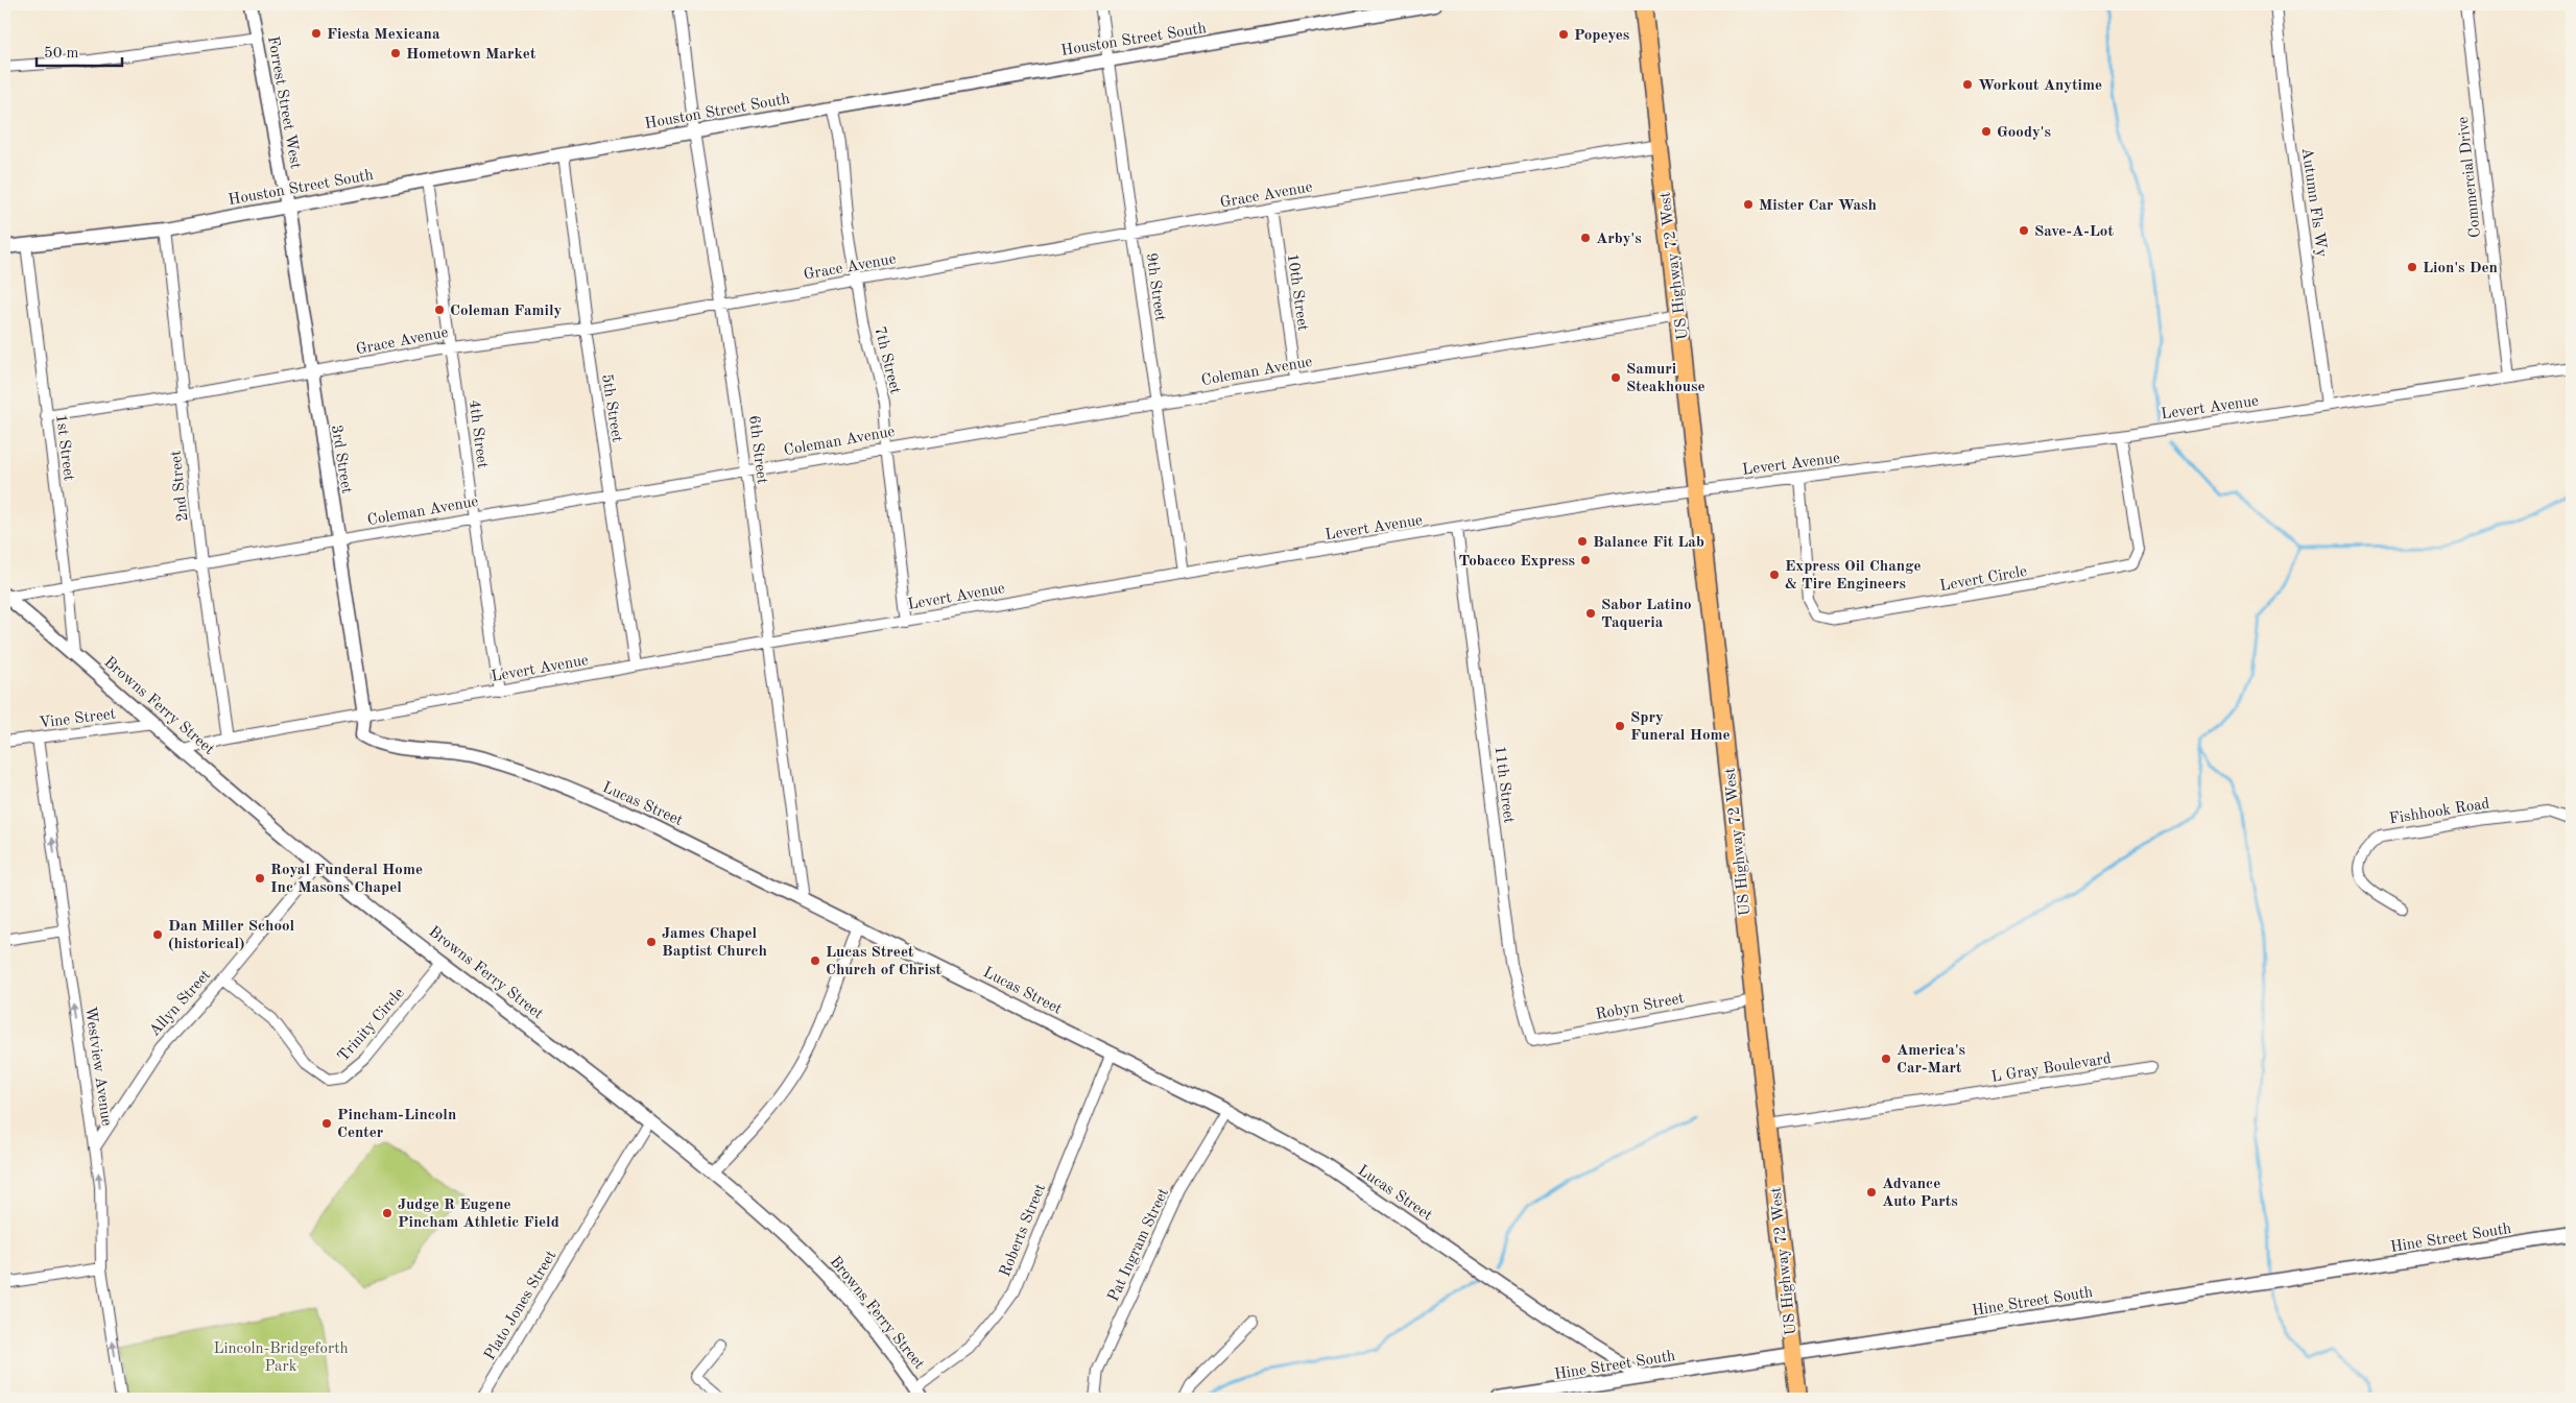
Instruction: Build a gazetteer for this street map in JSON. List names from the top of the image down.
{
  "streets": {
    "highway": ["US Highway 72 West"],
    "street": [
      "Houston Street South",
      "Forrest Street West",
      "Commercial Drive",
      "Grace Avenue",
      "Autumn Fls Wy",
      "9th Street",
      "10th Street",
      "7th Street",
      "Coleman Avenue",
      "Levert Avenue",
      "5th Street",
      "4th Street",
      "1st Street",
      "6th Street",
      "3rd Street",
      "2nd Street",
      "Levert Circle",
      "Browns Ferry Street",
      "Vine Street",
      "11th Street",
      "Lucas Street",
      "Fishhook Road",
      "Allyn Street",
      "Robyn Street",
      "Trinity Circle",
      "Westview Avenue",
      "L Gray Boulevard",
      "Roberts Street",
      "Hine Street South",
      "Pat Ingram Street",
      "Plato Jones Street"
    ]
  },
  "crossings": [
    ["Houston Street South", "Forrest Street West"],
    ["Houston Street South", "9th Street"],
    ["Houston Street South", "7th Street"],
    ["Houston Street South", "5th Street"],
    ["Houston Street South", "4th Street"],
    ["Houston Street South", "1st Street"],
    ["Houston Street South", "6th Street"],
    ["Houston Street South", "3rd Street"],
    ["Houston Street South", "2nd Street"],
    ["Forrest Street West", "3rd Street"],
    ["Commercial Drive", "Levert Avenue"],
    ["Grace Avenue", "US Highway 72 West"],
    ["Grace Avenue", "9th Street"],
    ["Grace Avenue", "10th Street"],
    ["Grace Avenue", "7th Street"],
    ["Grace Avenue", "5th Street"],
    ["Grace Avenue", "4th Street"],
    ["Grace Avenue", "1st Street"],
    ["Grace Avenue", "6th Street"],
    ["Grace Avenue", "3rd Street"],
    ["Grace Avenue", "2nd Street"],
    ["Autumn Fls Wy", "Levert Avenue"],
    ["US Highway 72 West", "Coleman Avenue"],
    ["US Highway 72 West", "Levert Avenue"],
    ["US Highway 72 West", "Robyn Street"],
    ["US Highway 72 West", "L Gray Boulevard"],
    ["US Highway 72 West", "Hine Street South"],
    ["9th Street", "Coleman Avenue"],
    ["9th Street", "Levert Avenue"],
    ["10th Street", "Coleman Avenue"],
    ["7th Street", "Coleman Avenue"],
    ["7th Street", "Levert Avenue"],
    ["Coleman Avenue", "5th Street"],
    ["Coleman Avenue", "4th Street"],
    ["Coleman Avenue", "1st Street"],
    ["Coleman Avenue", "6th Street"],
    ["Coleman Avenue", "3rd Street"],
    ["Coleman Avenue", "2nd Street"],
    ["Coleman Avenue", "Browns Ferry Street"],
    ["Levert Avenue", "5th Street"],
    ["Levert Avenue", "4th Street"],
    ["Levert Avenue", "6th Street"],
    ["Levert Avenue", "3rd Street"],
    ["Levert Avenue", "2nd Street"],
    ["Levert Avenue", "Levert Circle"],
    ["Levert Avenue", "Browns Ferry Street"],
    ["Levert Avenue", "11th Street"],
    ["Levert Avenue", "Lucas Street"],
    ["1st Street", "Browns Ferry Street"],
    ["6th Street", "Lucas Street"],
    ["3rd Street", "Lucas Street"],
    ["Browns Ferry Street", "Vine Street"],
    ["Browns Ferry Street", "Allyn Street"],
    ["Browns Ferry Street", "Trinity Circle"],
    ["Browns Ferry Street", "Roberts Street"],
    ["Browns Ferry Street", "Plato Jones Street"],
    ["Vine Street", "Westview Avenue"],
    ["11th Street", "Robyn Street"],
    ["Lucas Street", "Roberts Street"],
    ["Lucas Street", "Hine Street South"],
    ["Lucas Street", "Pat Ingram Street"],
    ["Allyn Street", "Trinity Circle"],
    ["Allyn Street", "Westview Avenue"]
  ],
  "one_way": ["Westview Avenue"],
  "parks": ["Lincoln-Bridgeforth Park"],
  "places": [
    "Fiesta Mexicana",
    "Popeyes",
    "Hometown Market",
    "Workout Anytime",
    "Goody's",
    "Mister Car Wash",
    "Save-A-Lot",
    "Arby's",
    "Lion's Den",
    "Coleman Family",
    "Samuri Steakhouse",
    "Balance Fit Lab",
    "Tobacco Express",
    "Express Oil Change & Tire Engineers",
    "Sabor Latino Taqueria",
    "Spry Funeral Home",
    "Royal Funderal Home Inc Masons Chapel",
    "Dan Miller School (historical)",
    "James Chapel Baptist Church",
    "Lucas Street Church of Christ",
    "America's Car-Mart",
    "Pincham-Lincoln Center",
    "Advance Auto Parts",
    "Judge R Eugene Pincham Athletic Field"
  ],
  "scale_bar": "50 m"
}
